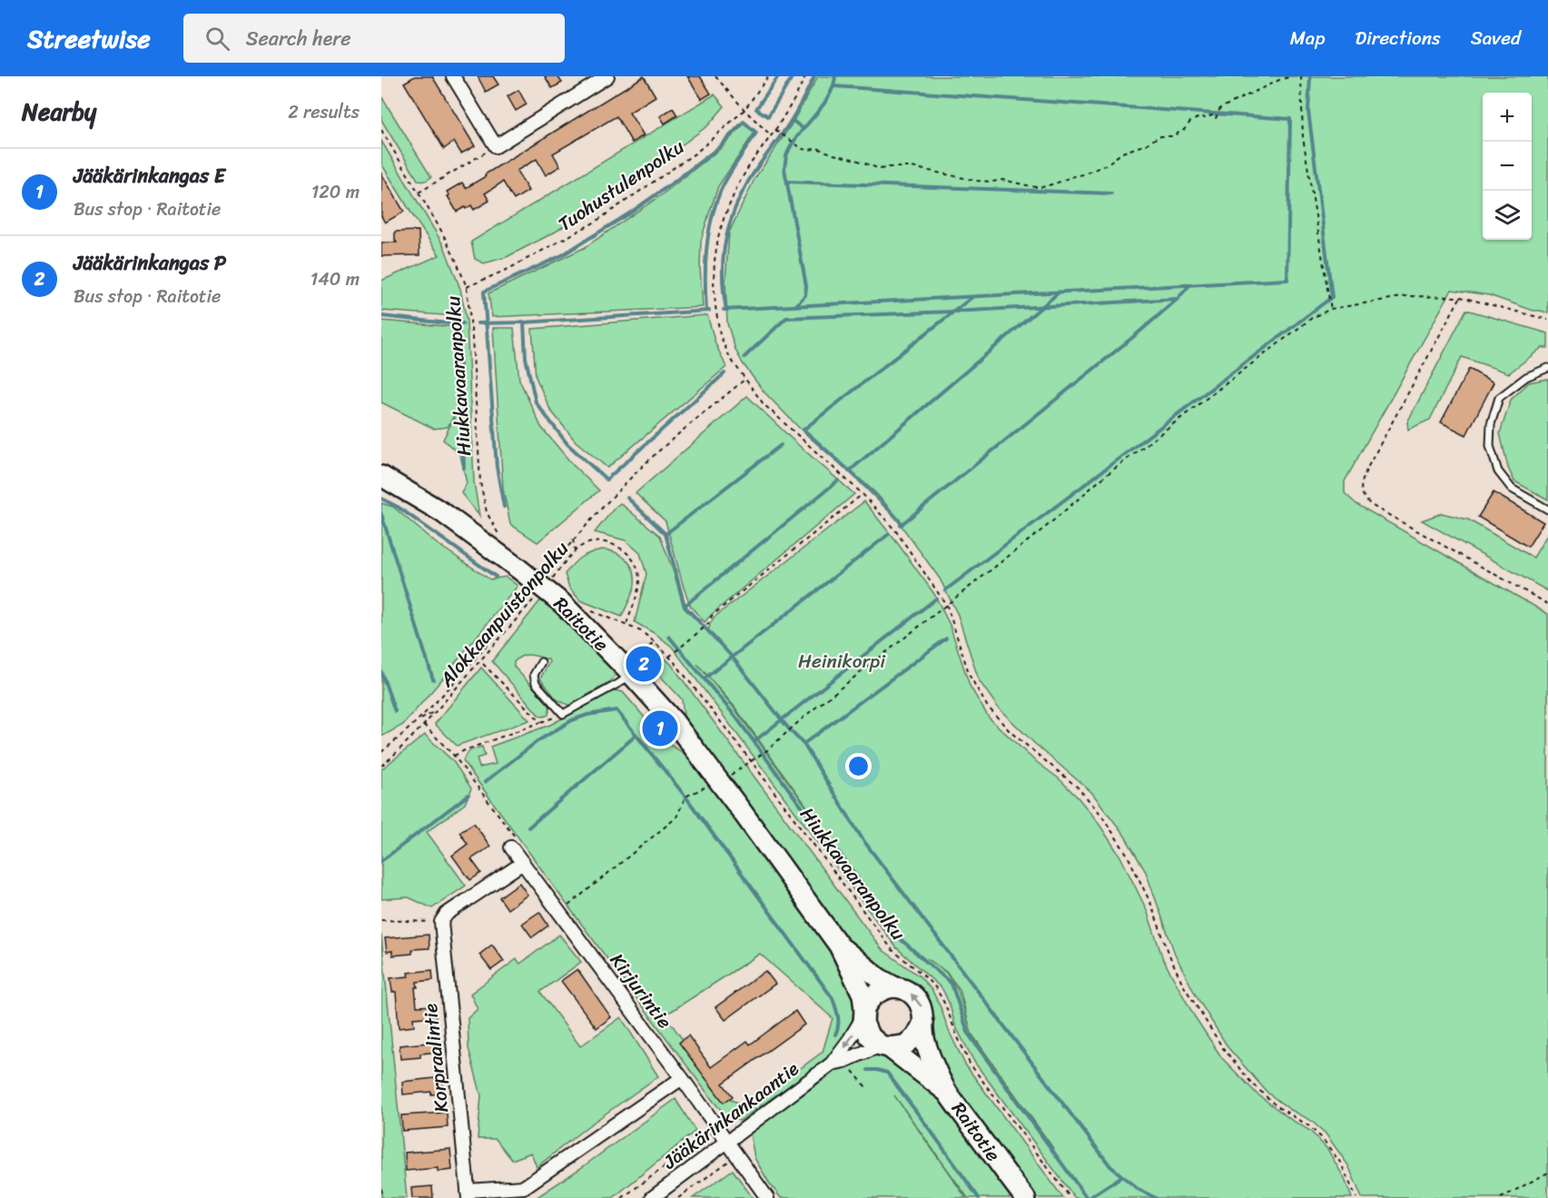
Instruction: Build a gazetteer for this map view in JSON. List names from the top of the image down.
{
  "streets": {
    "main road": ["Raitotie"],
    "street": ["Kirjurintie", "Korpraalintie", "Jääkärinkankaantie"],
    "path": ["Tuohustulenpolku", "Hiukkavaaranpolku", "Alokkaanpuistonpolku"]
  },
  "crossings": [
    ["Tuohustulenpolku", "Hiukkavaaranpolku"],
    ["Hiukkavaaranpolku", "Alokkaanpuistonpolku"],
    ["Raitotie", "Jääkärinkankaantie"],
    ["Kirjurintie", "Korpraalintie"],
    ["Kirjurintie", "Jääkärinkankaantie"]
  ],
  "parks": ["Heinikorpi"],
  "page": {
    "header": "Streetwise",
    "search": "Search here",
    "nav": ["Map", "Directions", "Saved"],
    "heading": ["Nearby", "2 results"],
    "map_buttons": ["+", "−"],
    "list": [
      {
        "mark": "1",
        "name": "Jääkärinkangas E",
        "note": "Bus stop · Raitotie",
        "value": "120 m"
      },
      {
        "mark": "2",
        "name": "Jääkärinkangas P",
        "note": "Bus stop · Raitotie",
        "value": "140 m"
      }
    ],
    "pins": ["2", "1"]
  }
}
